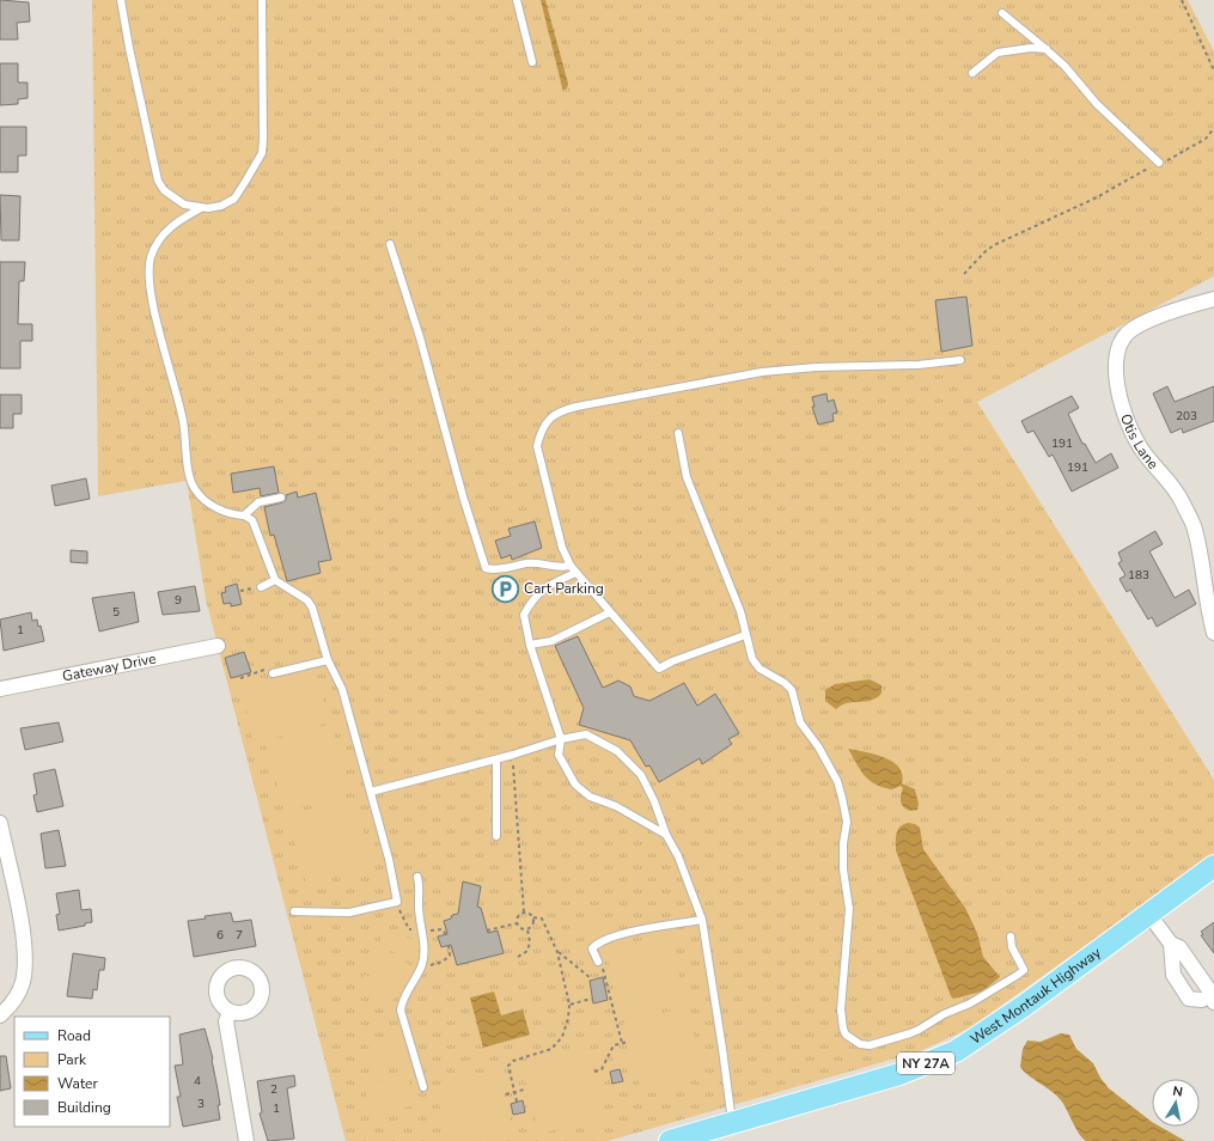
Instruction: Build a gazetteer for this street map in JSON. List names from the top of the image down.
{
  "streets": {
    "main road": ["West Montauk Highway", "NY 27A"],
    "street": ["Otis Lane", "Gateway Drive"]
  },
  "crossings": [
    ["West Montauk Highway", "NY 27A"]
  ],
  "places": {
    "parking": ["Cart Parking"]
  },
  "house_numbers": [
    "203",
    "191",
    "191",
    "183",
    "9",
    "5",
    "1",
    "6",
    "7",
    "4",
    "2",
    "3",
    "1"
  ],
  "legend": [
    "Road",
    "Park",
    "Water",
    "Building"
  ],
  "north": "top"
}
